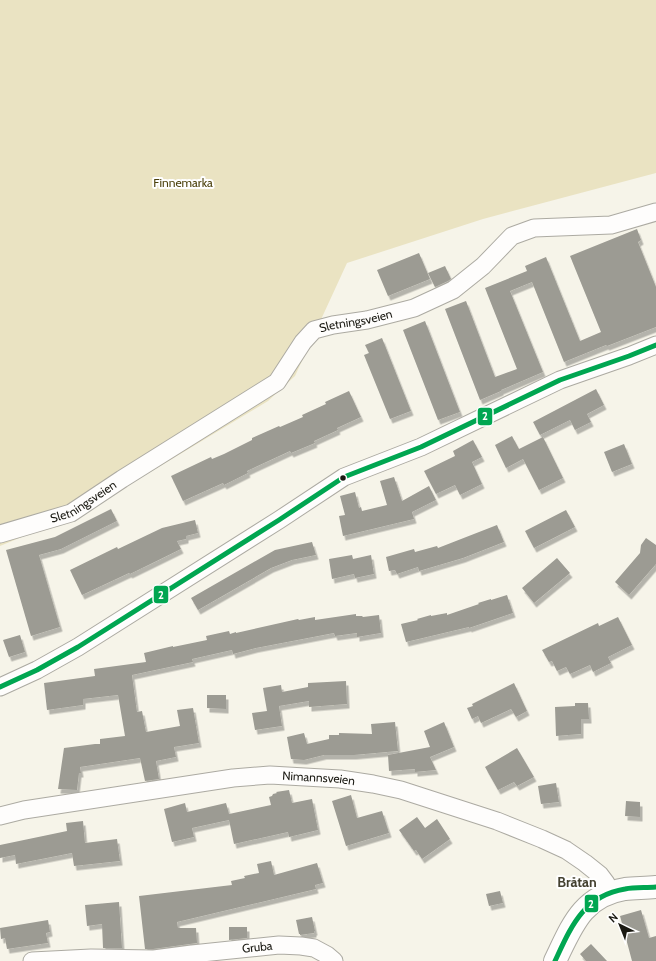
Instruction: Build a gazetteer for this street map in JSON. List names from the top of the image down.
{
  "streets": {
    "street": ["Sletningsveien", "Nimannsveien", "Gruba"]
  },
  "districts": ["Bråtan"],
  "parks": ["Finnemarka"],
  "lines": ["transit line 2"],
  "north": "top left"
}
